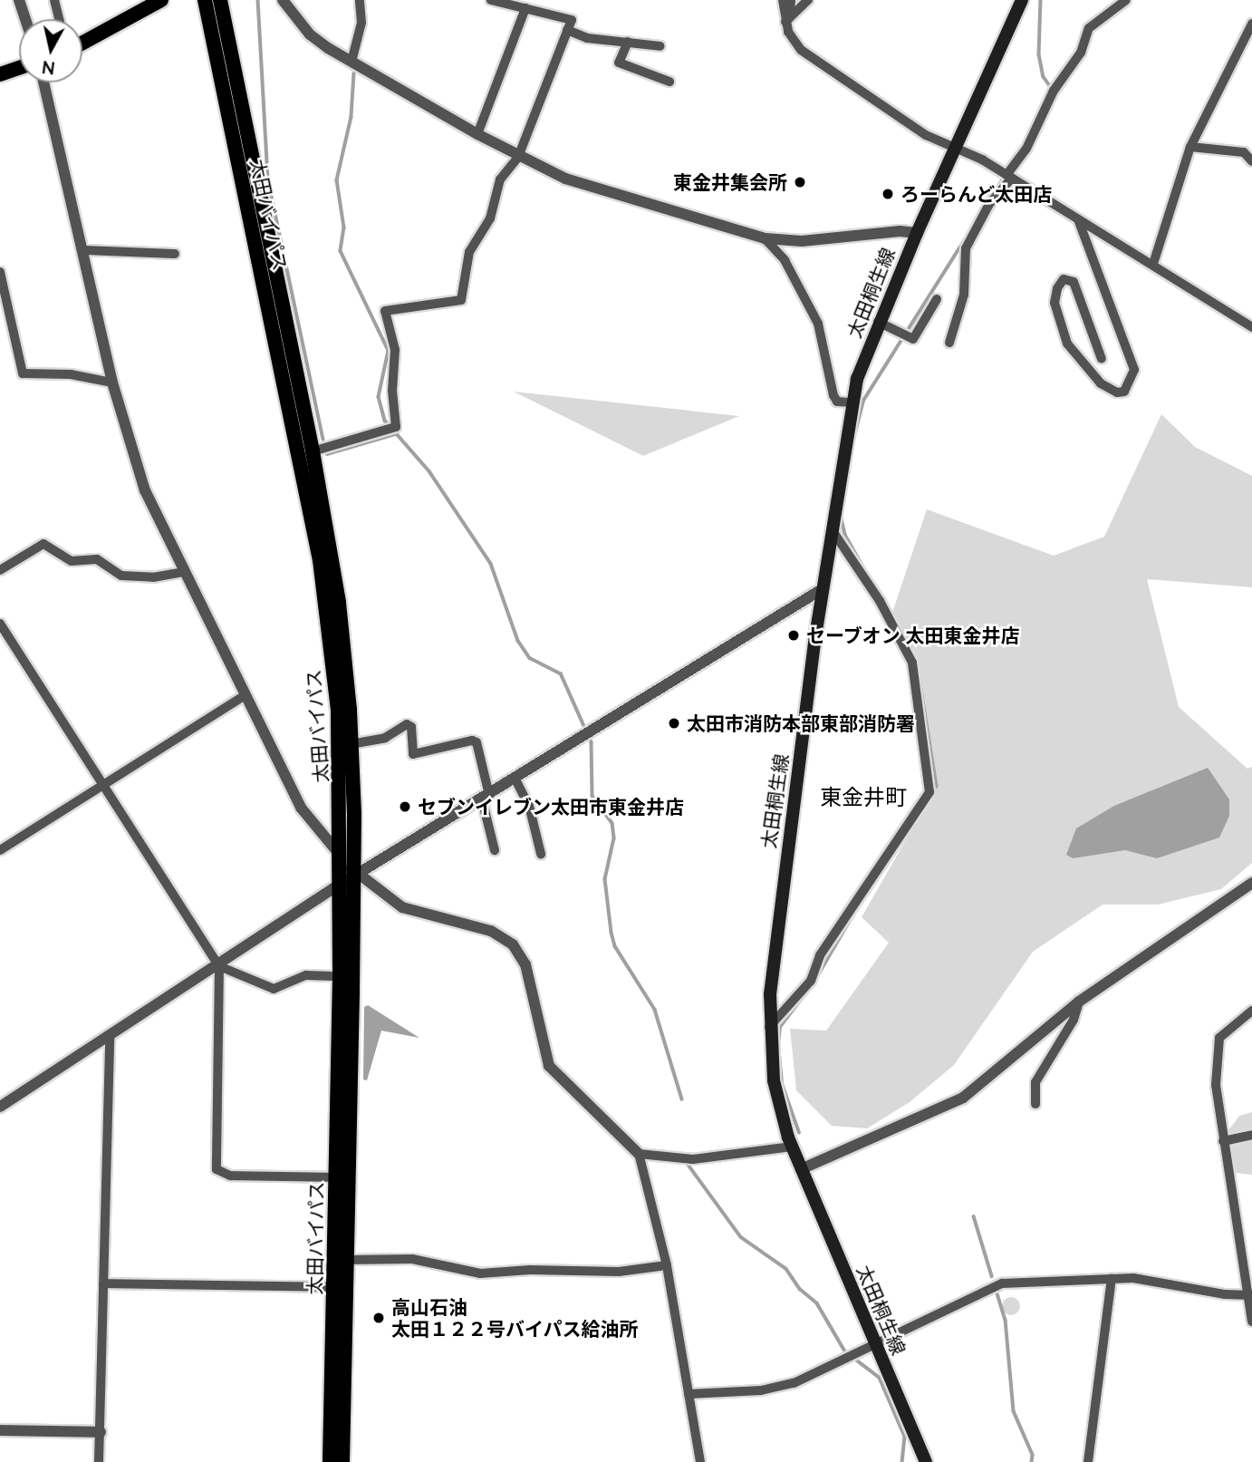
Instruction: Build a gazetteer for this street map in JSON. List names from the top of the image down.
{
  "streets": {
    "highway": ["太田バイパス"],
    "main road": ["太田桐生線"]
  },
  "districts": ["東金井町"],
  "places": [
    "東金井集会所",
    "ろーらんど太田店",
    "セーブオン 太田東金井店",
    "太田市消防本部東部消防署",
    "セブンイレブン太田市東金井店",
    "高山石油 太田１２２号バイパス給油所"
  ],
  "north": "bottom"
}
